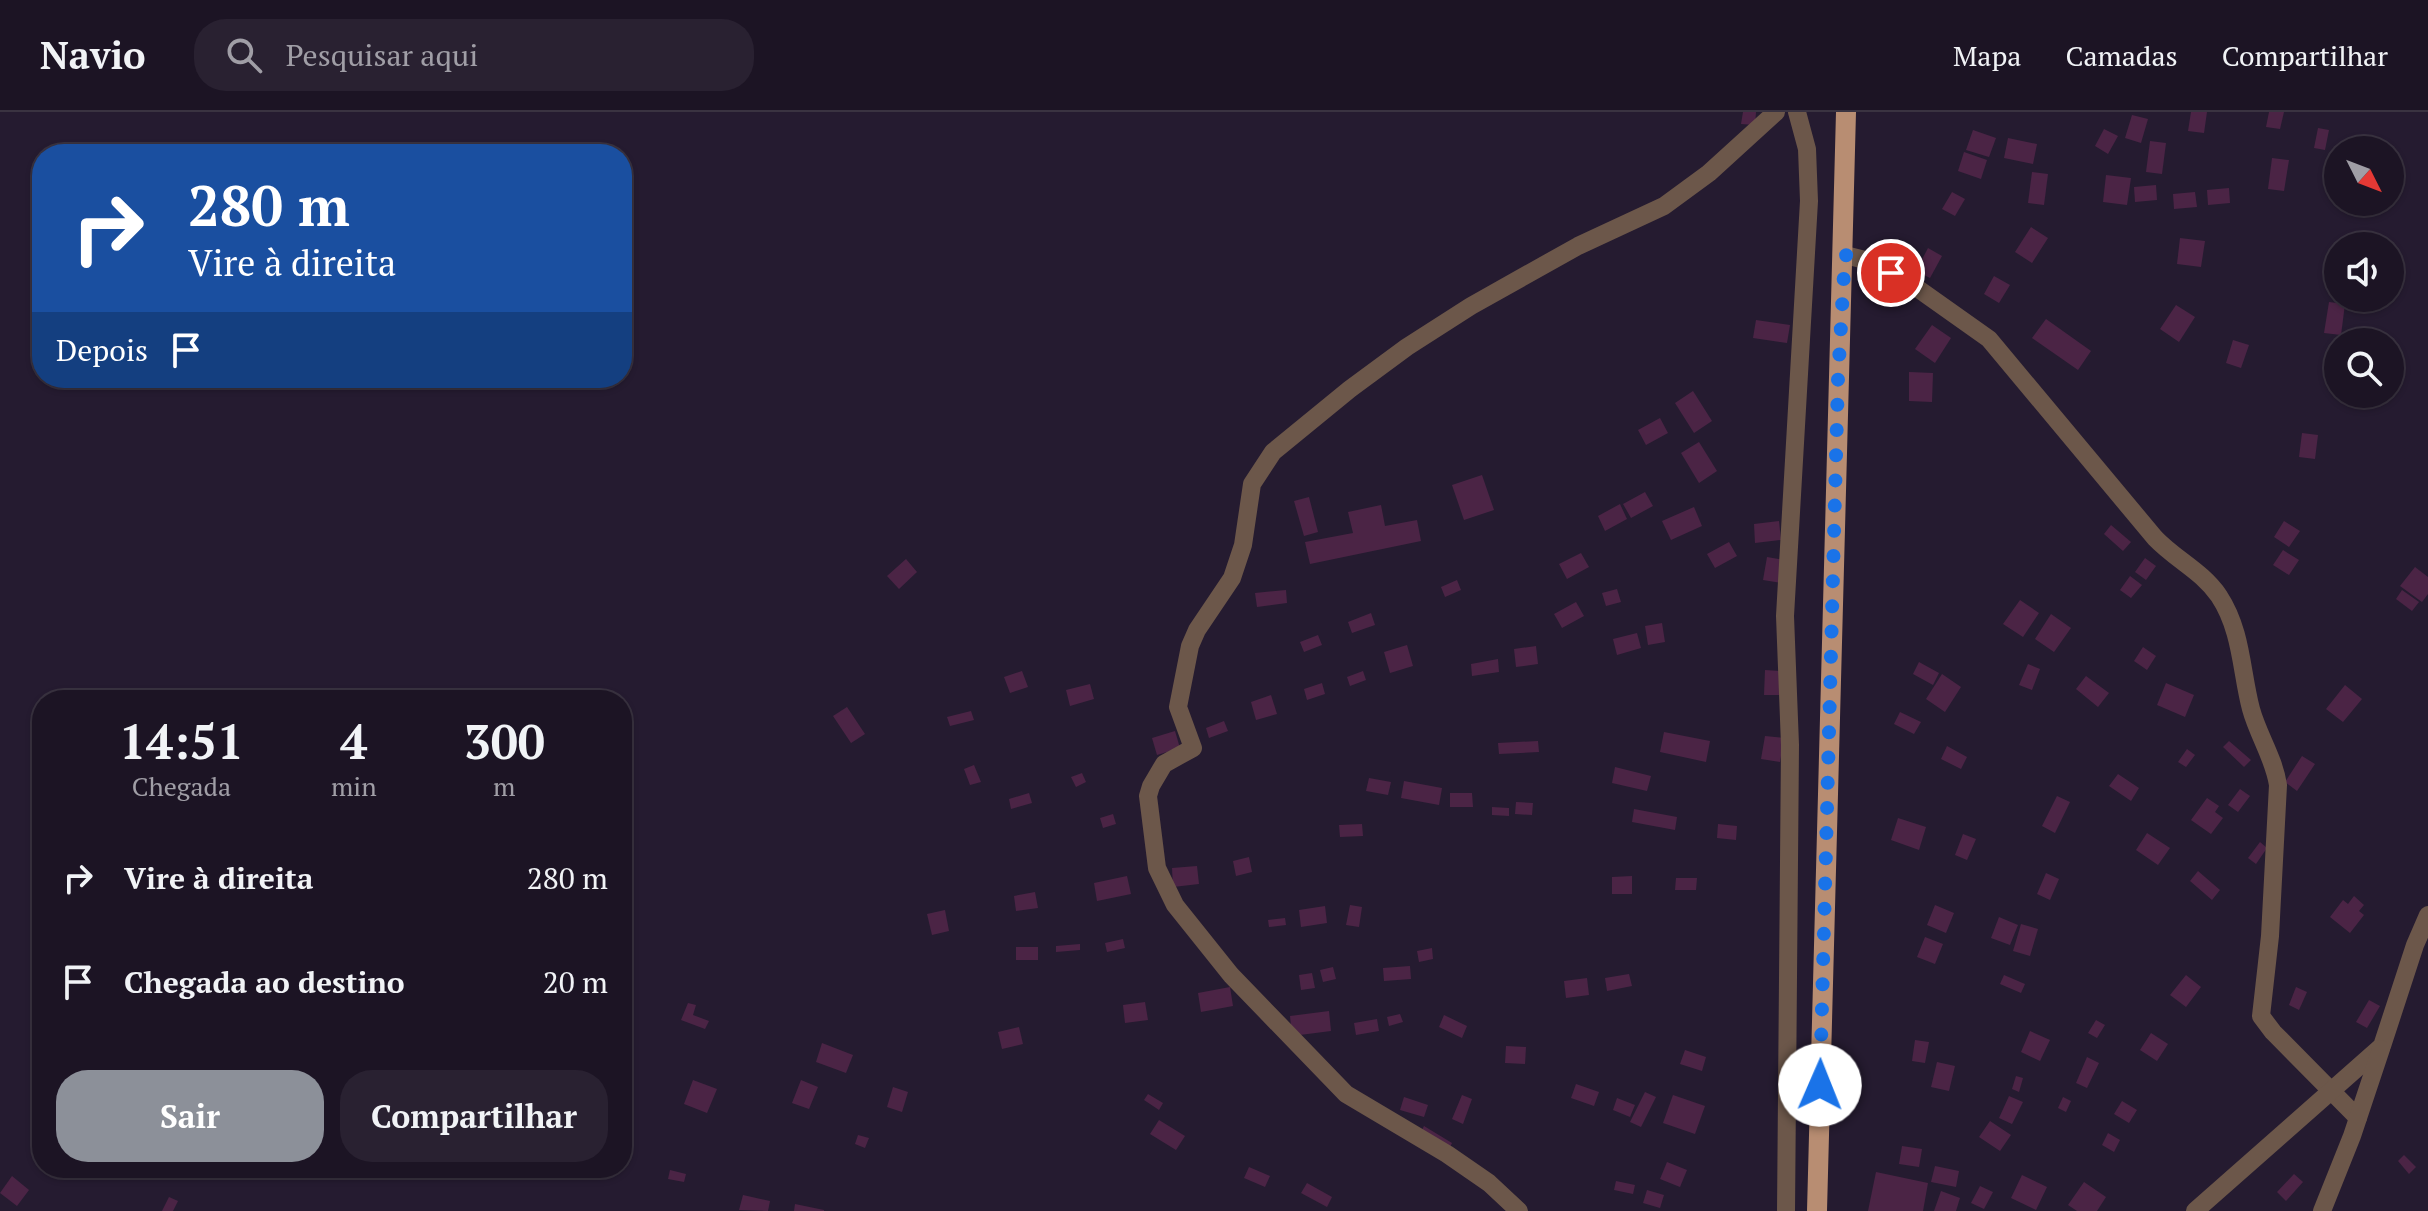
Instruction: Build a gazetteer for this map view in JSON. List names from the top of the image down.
{
  "north": "bottom right",
  "page": {
    "header": "Navio",
    "search": "Pesquisar aqui",
    "nav": ["Mapa", "Camadas", "Compartilhar"],
    "turn": ["280 m", "Vire à direita"],
    "then": "Depois",
    "eta": [
      "14:51",
      "Chegada",
      "4",
      "min",
      "300",
      "m"
    ],
    "list": [
      {
        "name": "Vire à direita",
        "value": "280 m"
      },
      {
        "name": "Chegada ao destino",
        "value": "20 m"
      }
    ],
    "buttons": ["Sair", "Compartilhar"]
  }
}
